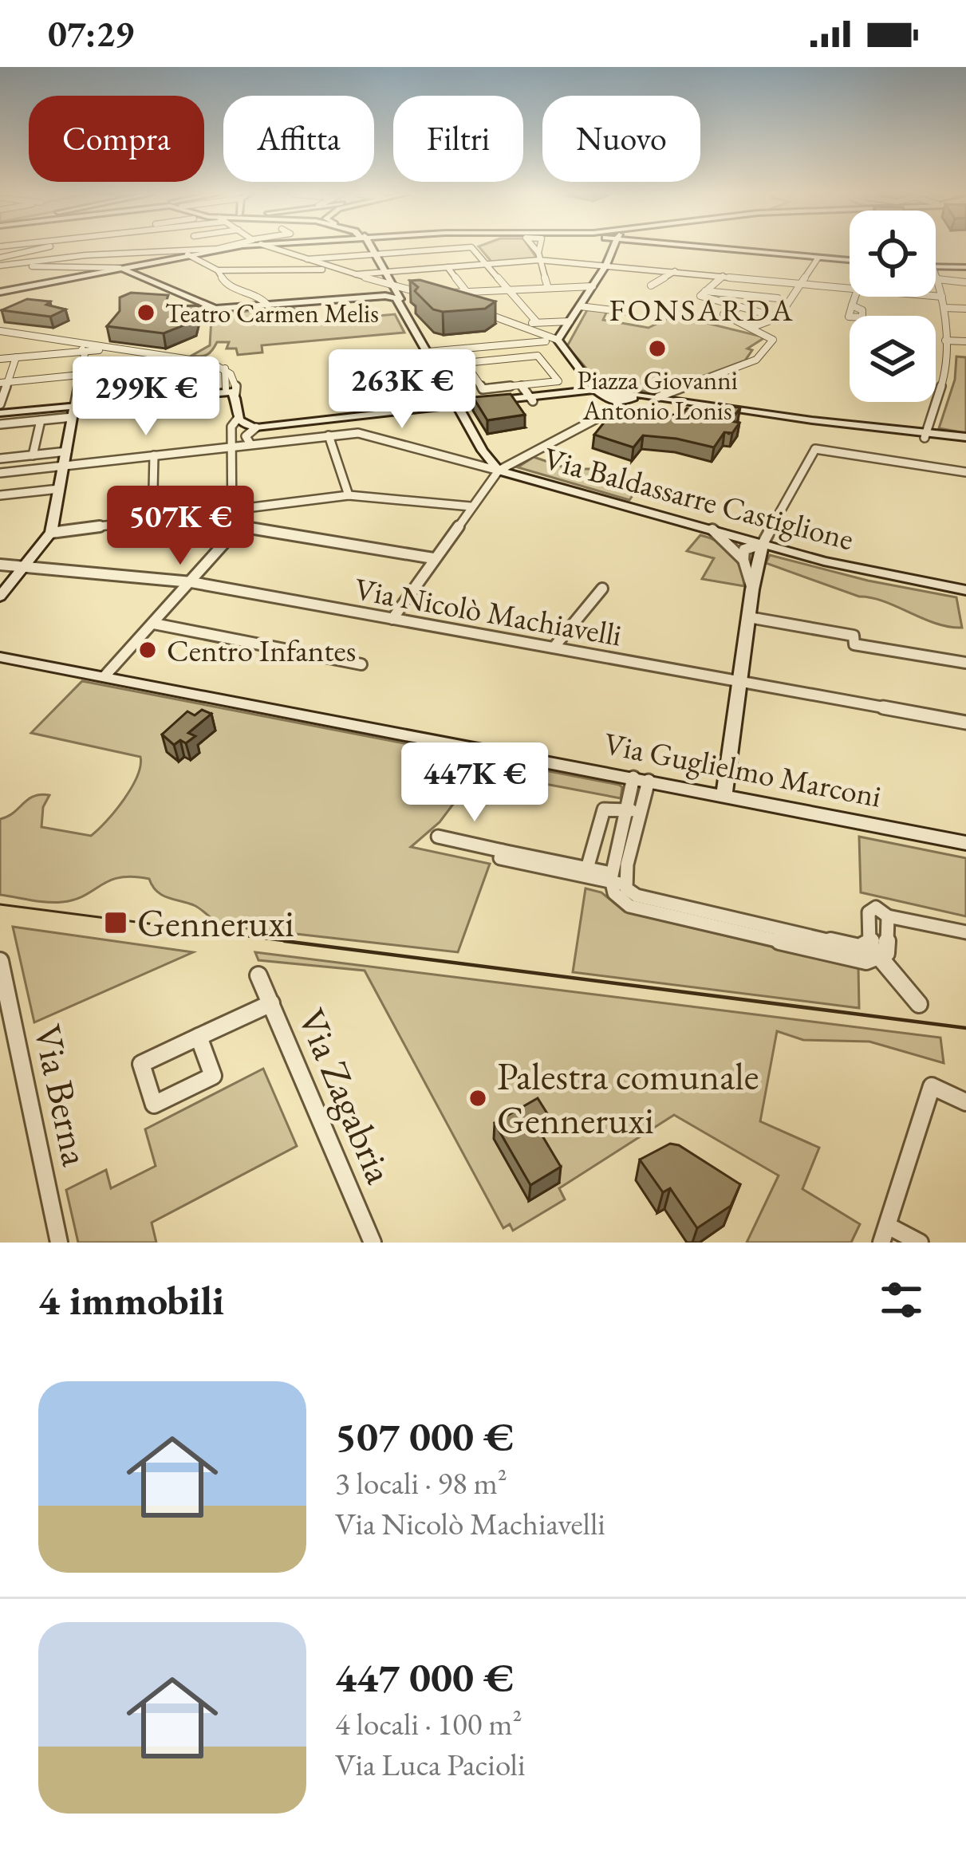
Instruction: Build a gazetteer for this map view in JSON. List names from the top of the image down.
{
  "streets": {
    "street": [
      "Via Baldassarre Castiglione",
      "Via Nicolò Machiavelli",
      "Via Guglielmo Marconi",
      "Via Berna",
      "Via Zagabria"
    ]
  },
  "districts": ["FONSARDA"],
  "places": {
    "other": [
      "Teatro Carmen Melis",
      "Piazza Giovanni Antonio Lonis",
      "Centro Infantes",
      "Palestra comunale Genneruxi"
    ],
    "transit": ["Genneruxi"]
  },
  "page": {
    "status": "07:29",
    "chip": [
      "Compra",
      "Affitta",
      "Filtri",
      "Nuovo"
    ],
    "price": [
      "263K €",
      "299K €",
      "507K €",
      "447K €"
    ],
    "heading": "4 immobili",
    "list": [
      {
        "name": "507 000 €",
        "note": "3 locali · 98 m² · Via Nicolò Machiavelli"
      },
      {
        "name": "447 000 €",
        "note": "4 locali · 100 m² · Via Luca Pacioli"
      }
    ]
  }
}
